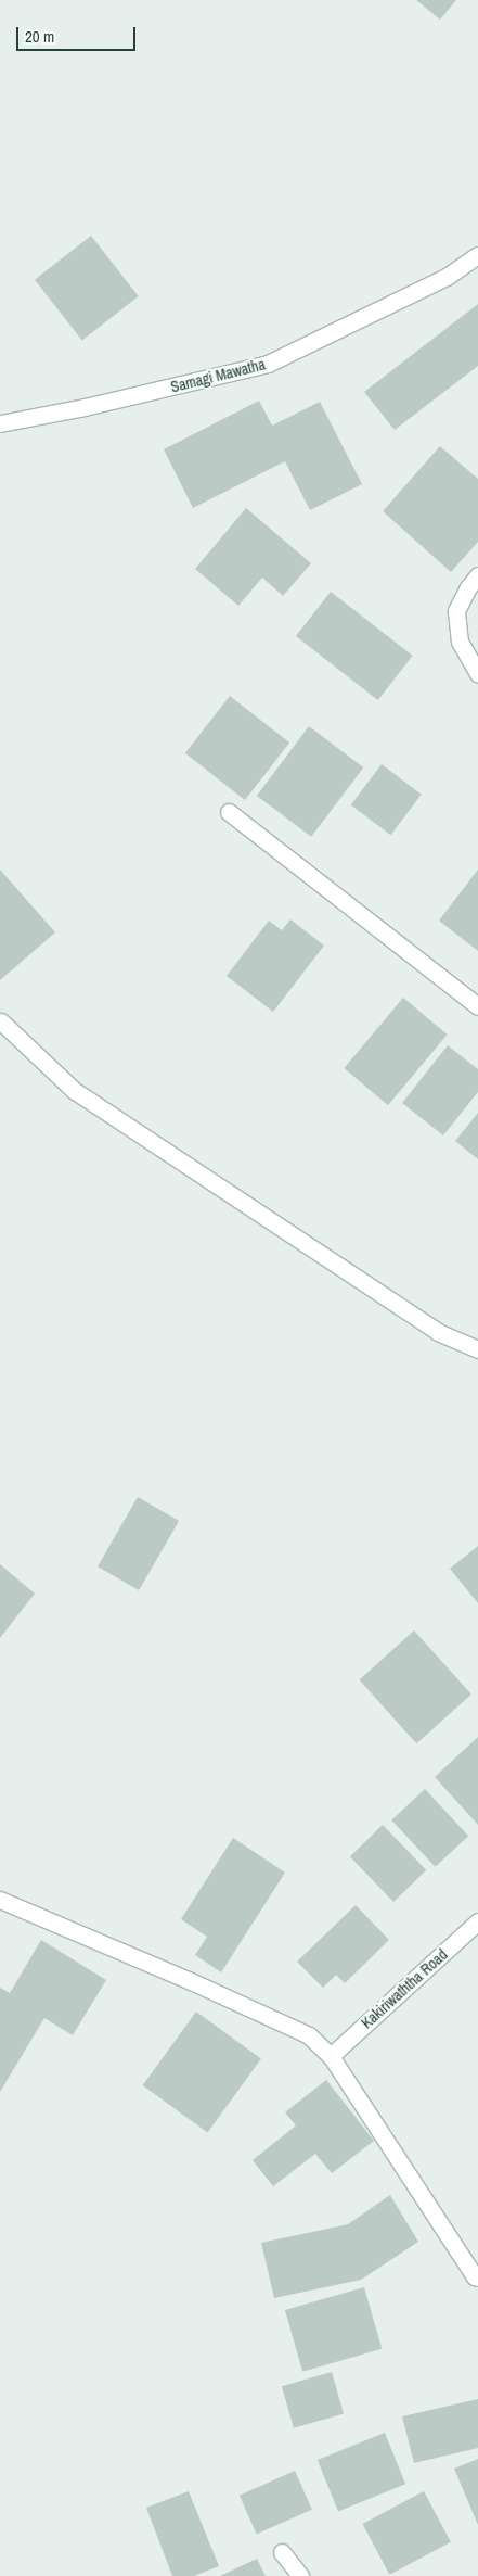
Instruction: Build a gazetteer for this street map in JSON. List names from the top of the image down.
{
  "streets": {
    "street": ["Samagi Mawatha", "Kakiriwaththa Road"]
  },
  "scale_bar": "20 m"
}
